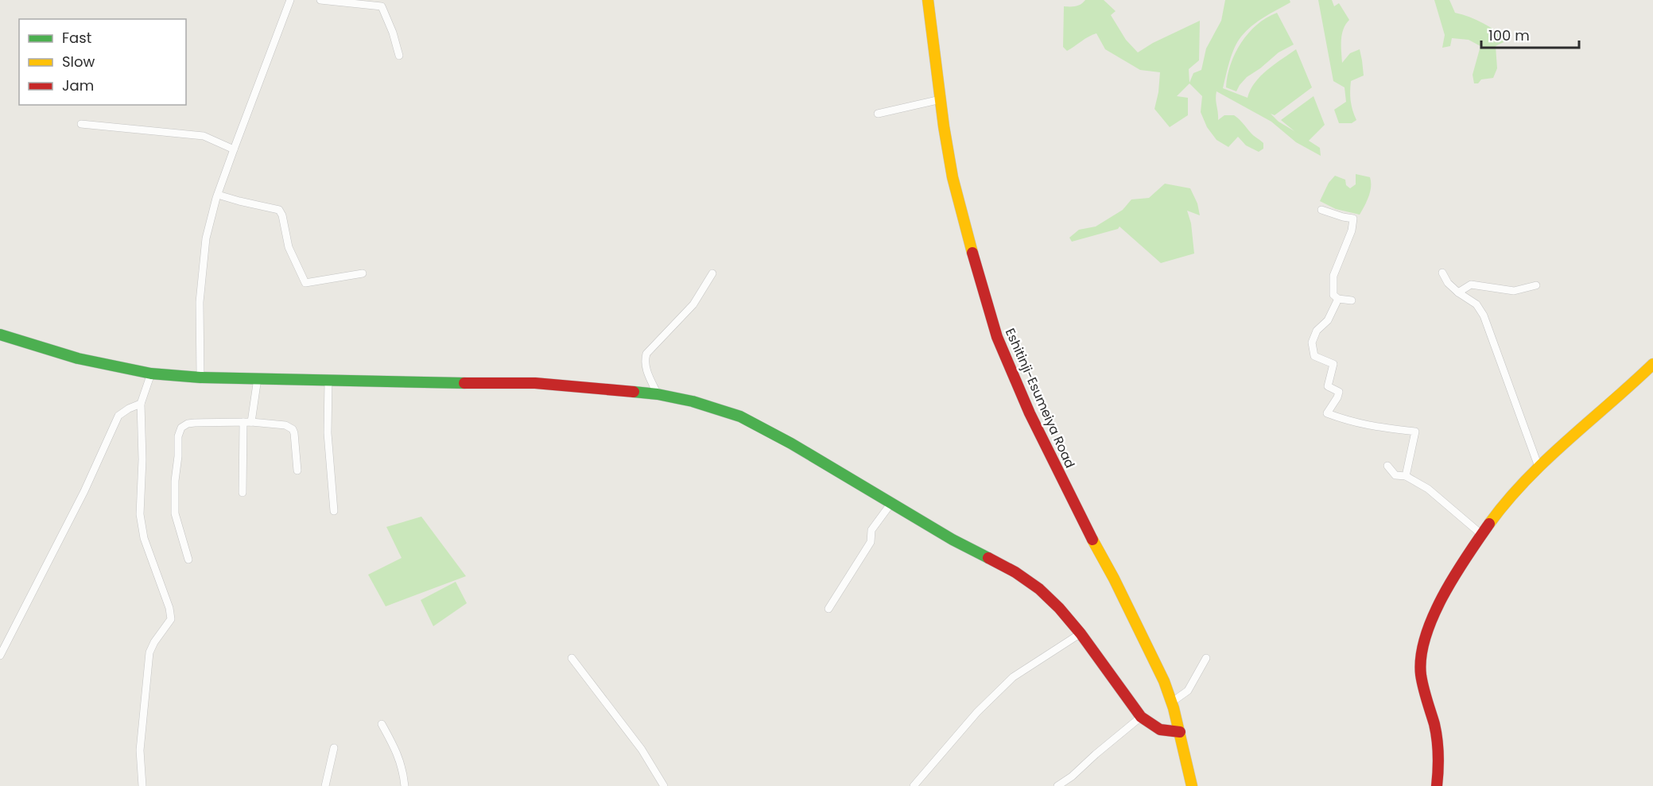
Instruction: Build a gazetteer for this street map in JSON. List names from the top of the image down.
{
  "streets": {
    "main road": ["Eshitinji-Esumeiya Road"]
  },
  "legend": ["Fast", "Slow", "Jam"],
  "scale_bar": "100 m"
}
